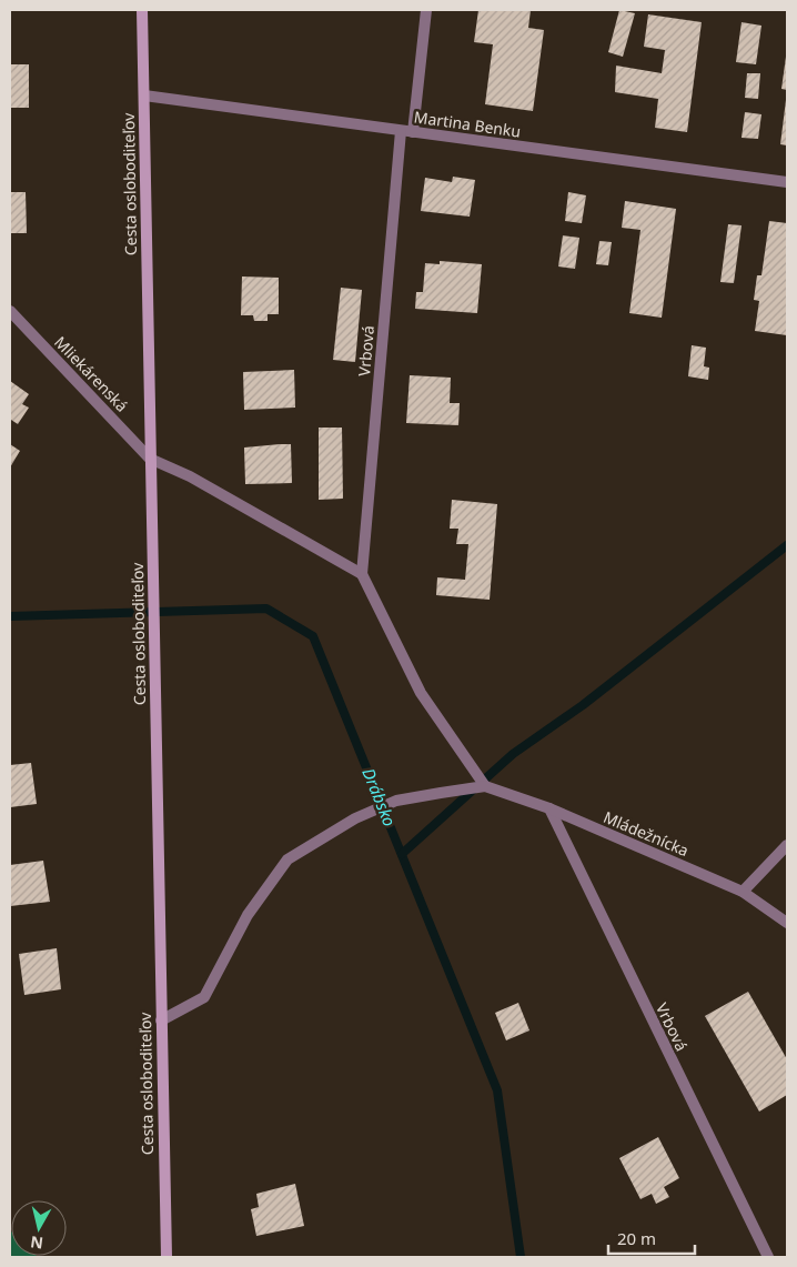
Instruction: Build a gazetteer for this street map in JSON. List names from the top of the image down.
{
  "streets": {
    "main road": ["Cesta osloboditeľov"],
    "street": [
      "Martina Benku",
      "Vrbová",
      "Mliekárenská",
      "Mládežnícka"
    ]
  },
  "crossings": [
    ["Martina Benku", "Cesta osloboditeľov"],
    ["Martina Benku", "Vrbová"],
    ["Cesta osloboditeľov", "Mliekárenská"],
    ["Vrbová", "Mládežnícka"]
  ],
  "water": ["Drábsko"],
  "scale_bar": "20 m",
  "north": "bottom"
}
